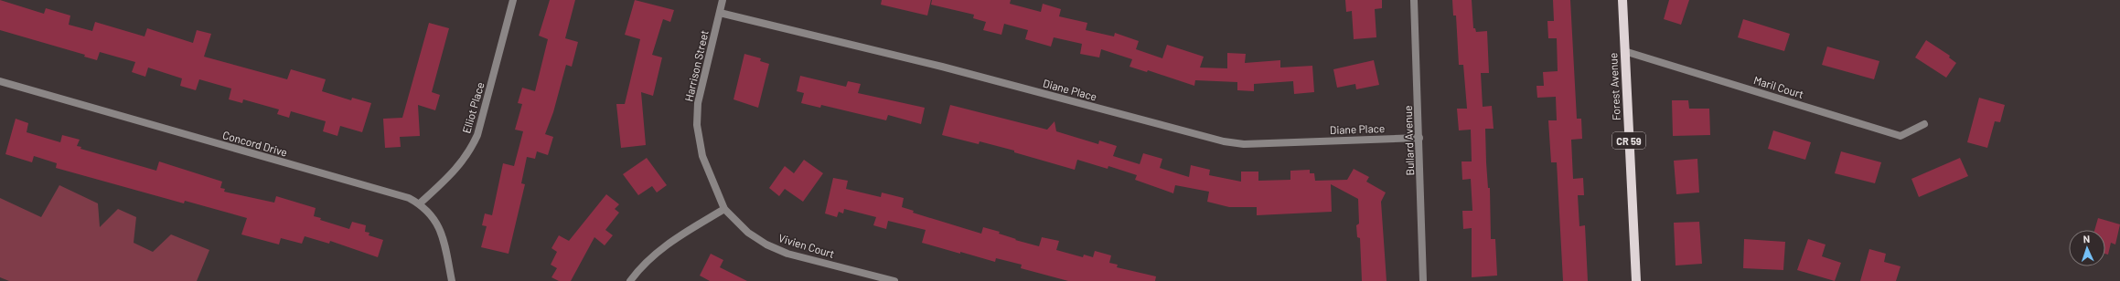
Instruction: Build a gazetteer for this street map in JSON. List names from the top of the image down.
{
  "streets": {
    "main road": ["Forest Avenue", "CR 59"],
    "street": [
      "Harrison Street",
      "Maril Court",
      "Diane Place",
      "Elliot Place",
      "Bullard Avenue",
      "Concord Drive",
      "Vivien Court"
    ]
  },
  "crossings": [
    ["Harrison Street", "Diane Place"],
    ["Harrison Street", "Vivien Court"],
    ["Forest Avenue", "Maril Court"],
    ["Diane Place", "Bullard Avenue"],
    ["Elliot Place", "Concord Drive"]
  ],
  "north": "top"
}
